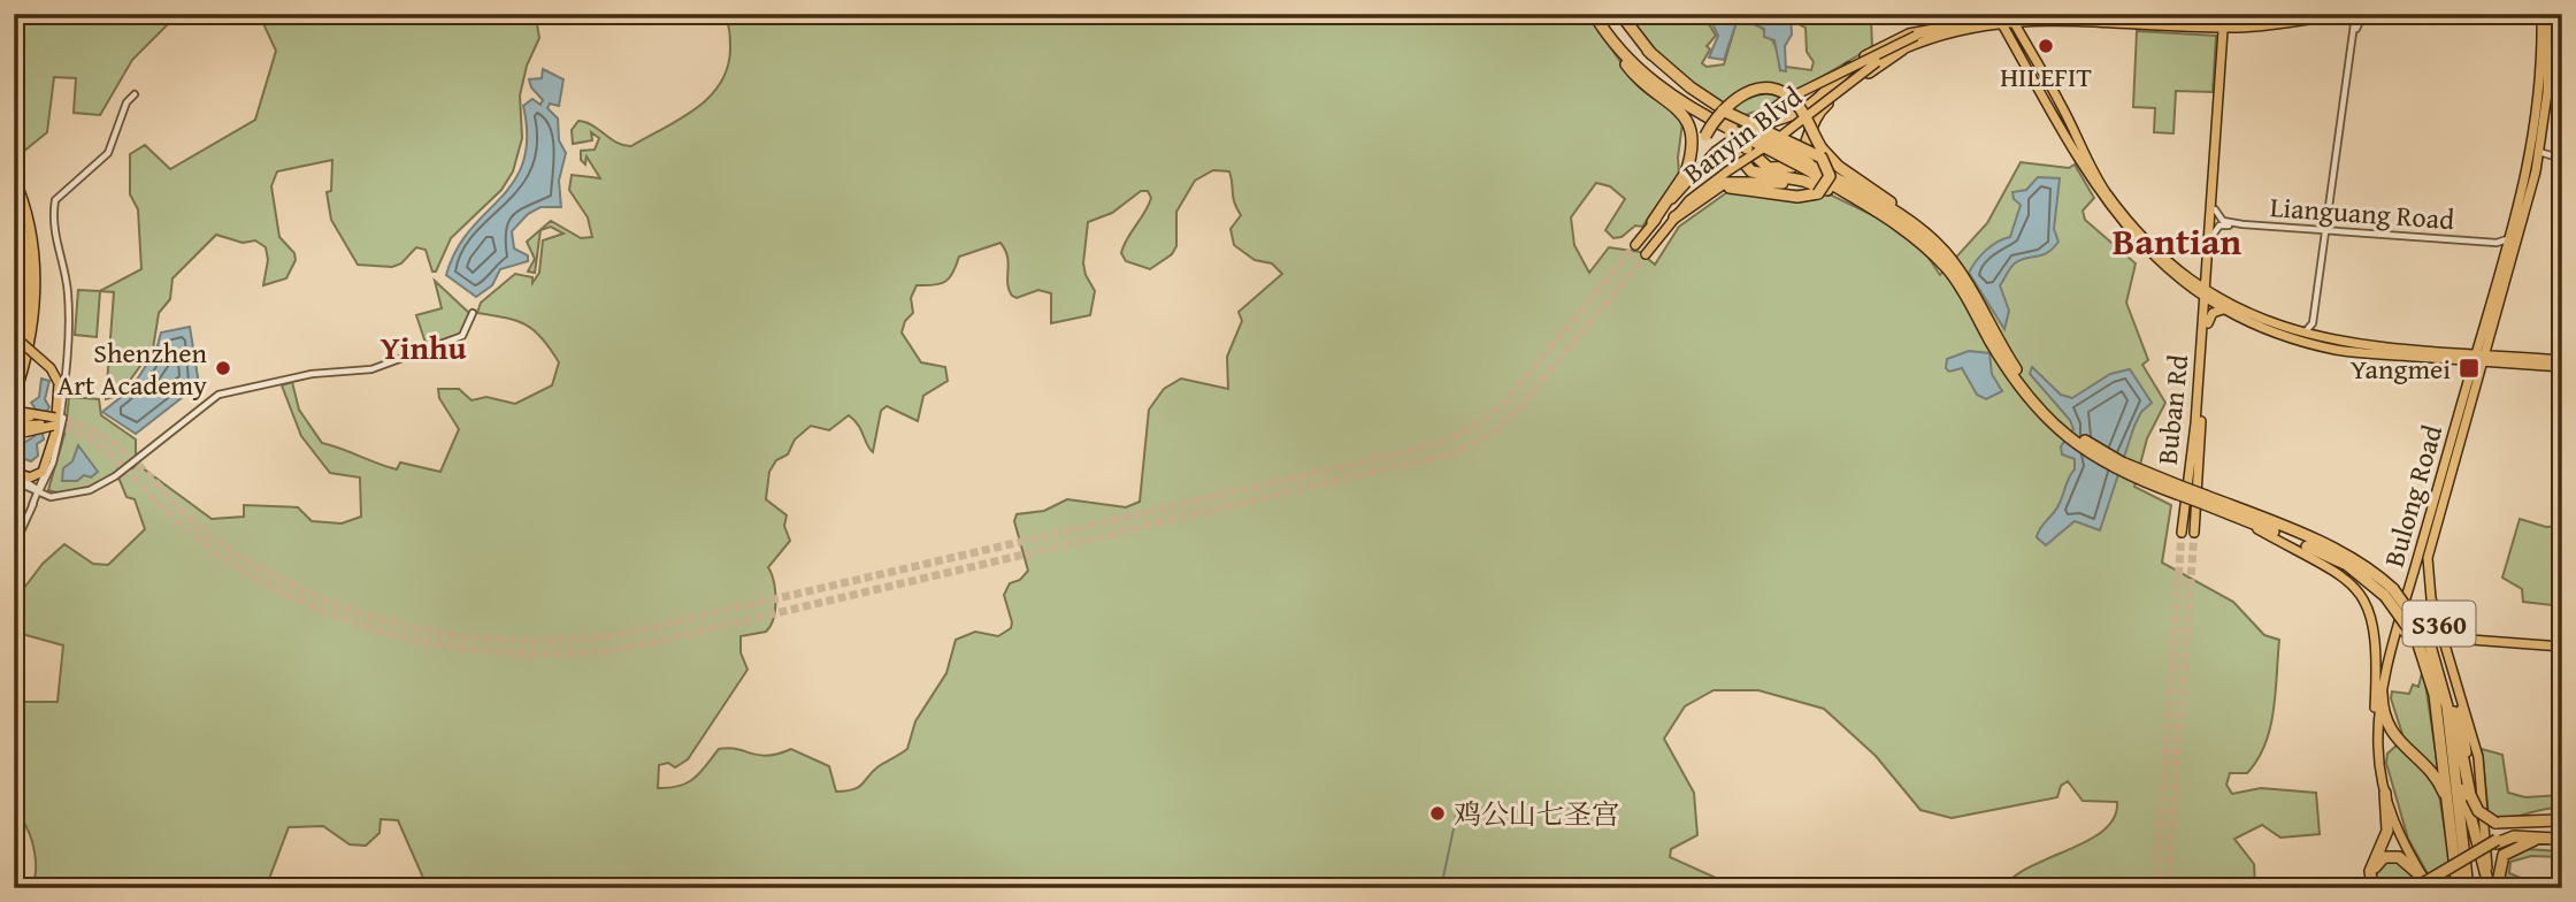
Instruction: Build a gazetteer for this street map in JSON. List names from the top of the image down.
{
  "streets": {
    "main road": [
      "Banyin Blvd",
      "Buban Rd",
      "Bulong Road",
      "S360"
    ],
    "street": ["Lianguang Road"]
  },
  "crossings": [
    ["Lianguang Road", "Bulong Road"]
  ],
  "districts": ["Bantian", "Yinhu"],
  "places": {
    "other": ["HILEFIT", "Shenzhen Art Academy", "鸡公山七圣宫"],
    "transit": ["Yangmei"]
  }
}
